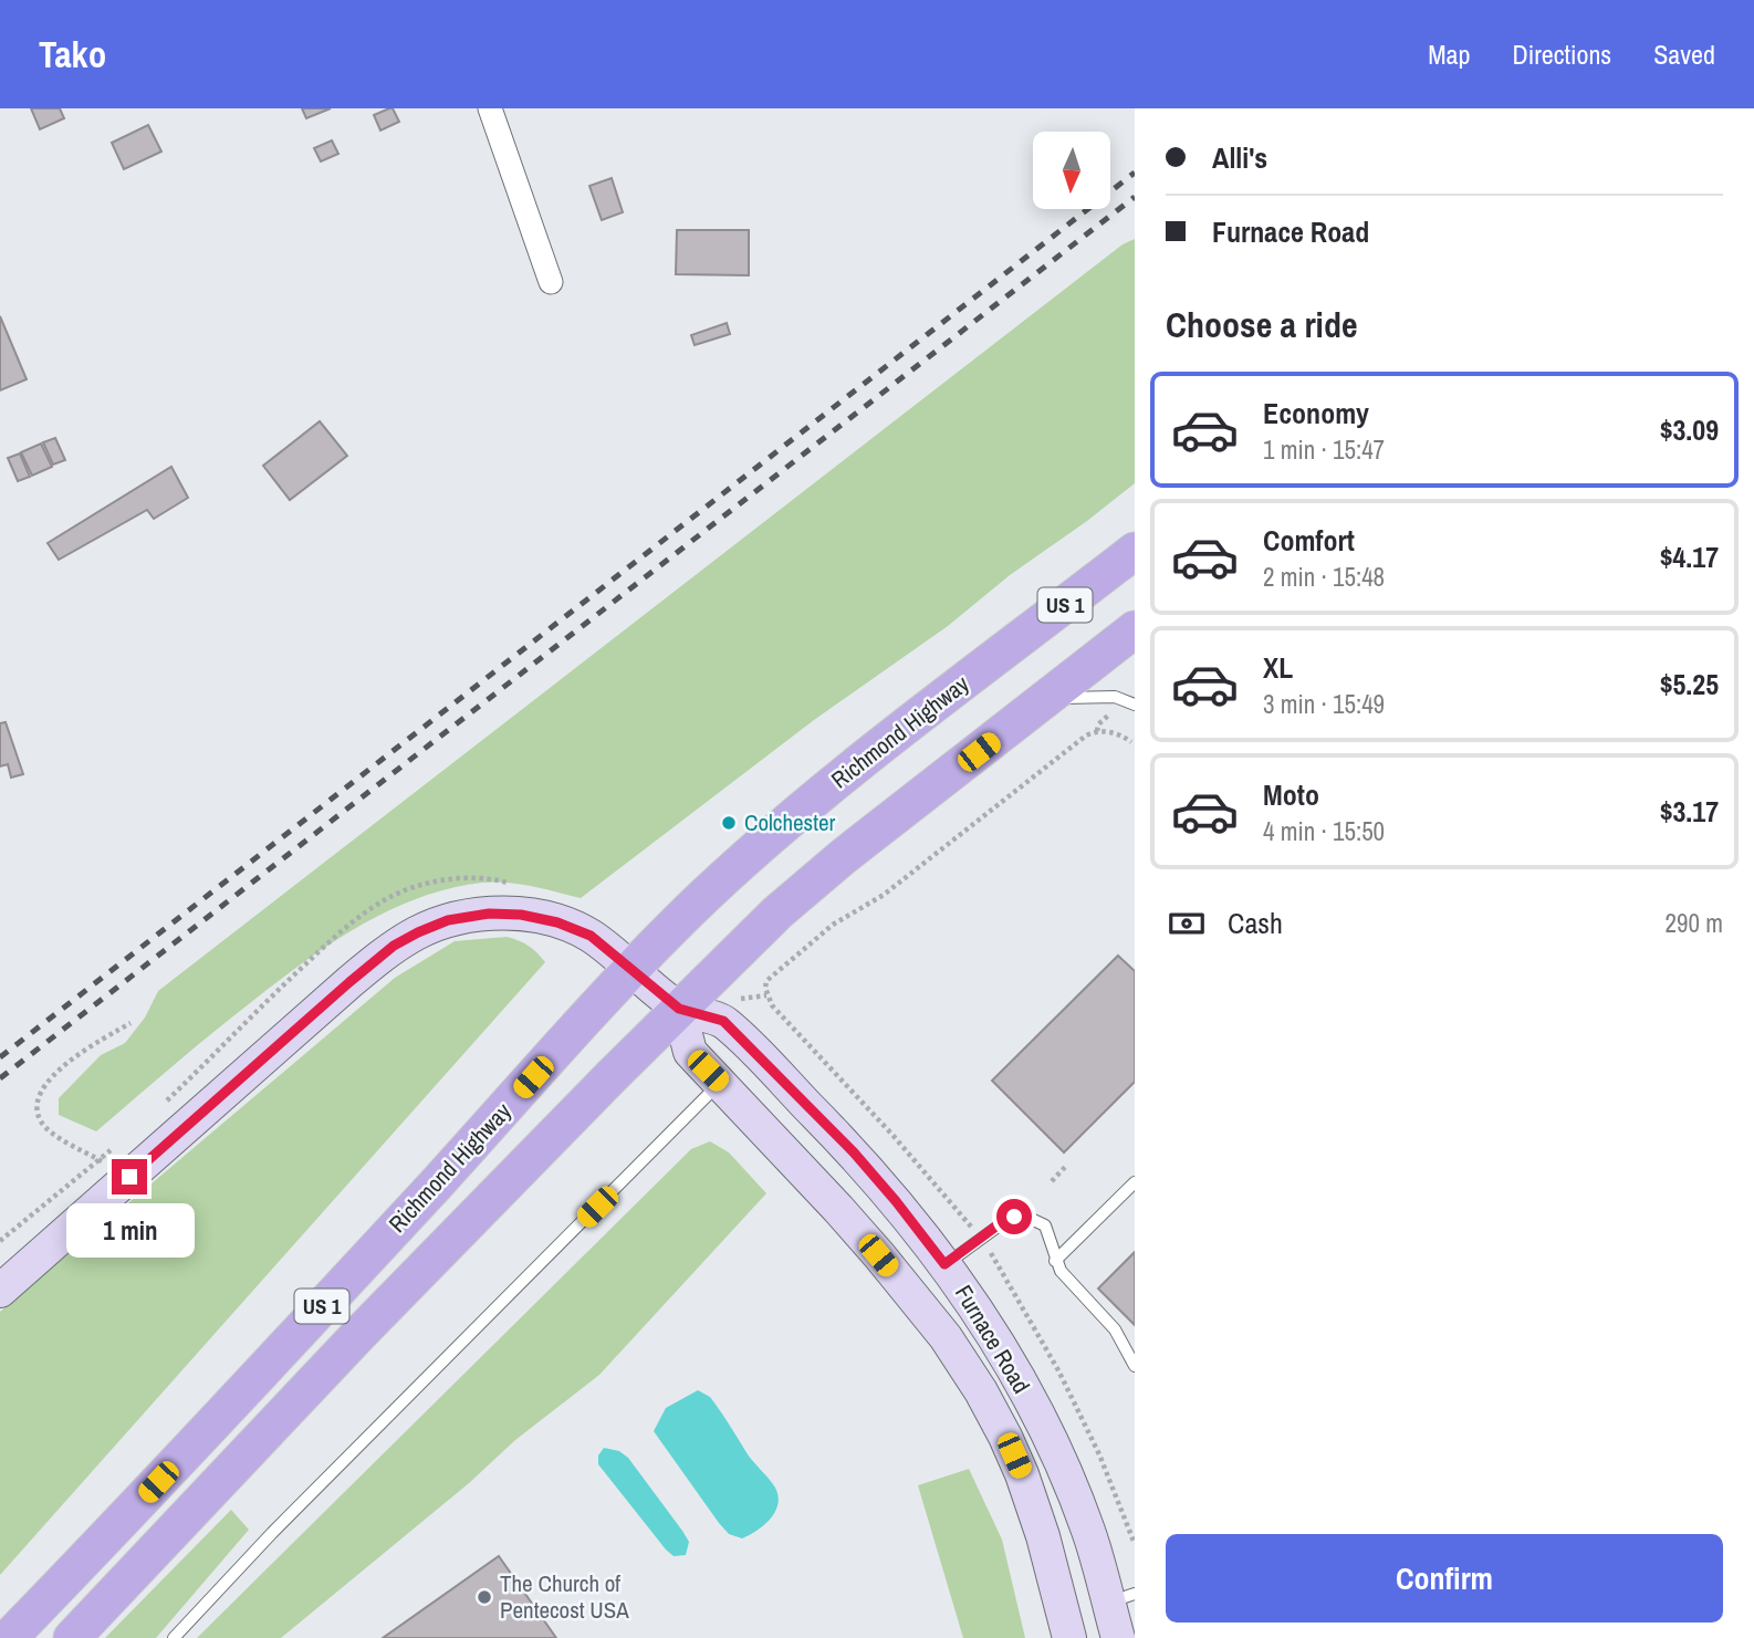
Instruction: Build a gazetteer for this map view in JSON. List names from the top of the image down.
{
  "streets": {
    "main road": ["US 1", "Richmond Highway", "Furnace Road"]
  },
  "crossings": [
    ["US 1", "Furnace Road"],
    ["Richmond Highway", "Furnace Road"]
  ],
  "places": ["Colchester", "The Church of Pentecost USA"],
  "north": "bottom",
  "page": {
    "header": "Tako",
    "nav": ["Map", "Directions", "Saved"],
    "banner": ["Alli's", "Furnace Road"],
    "heading": "Choose a ride",
    "list": [
      {
        "name": "Economy",
        "note": "1 min · 15:47",
        "value": "$3.09"
      },
      {
        "name": "Comfort",
        "note": "2 min · 15:48",
        "value": "$4.17"
      },
      {
        "name": "XL",
        "note": "3 min · 15:49",
        "value": "$5.25"
      },
      {
        "name": "Moto",
        "note": "4 min · 15:50",
        "value": "$3.17"
      }
    ],
    "pay": ["Cash", "290 m"],
    "bubble": "1 min",
    "buttons": "Confirm"
  }
}
